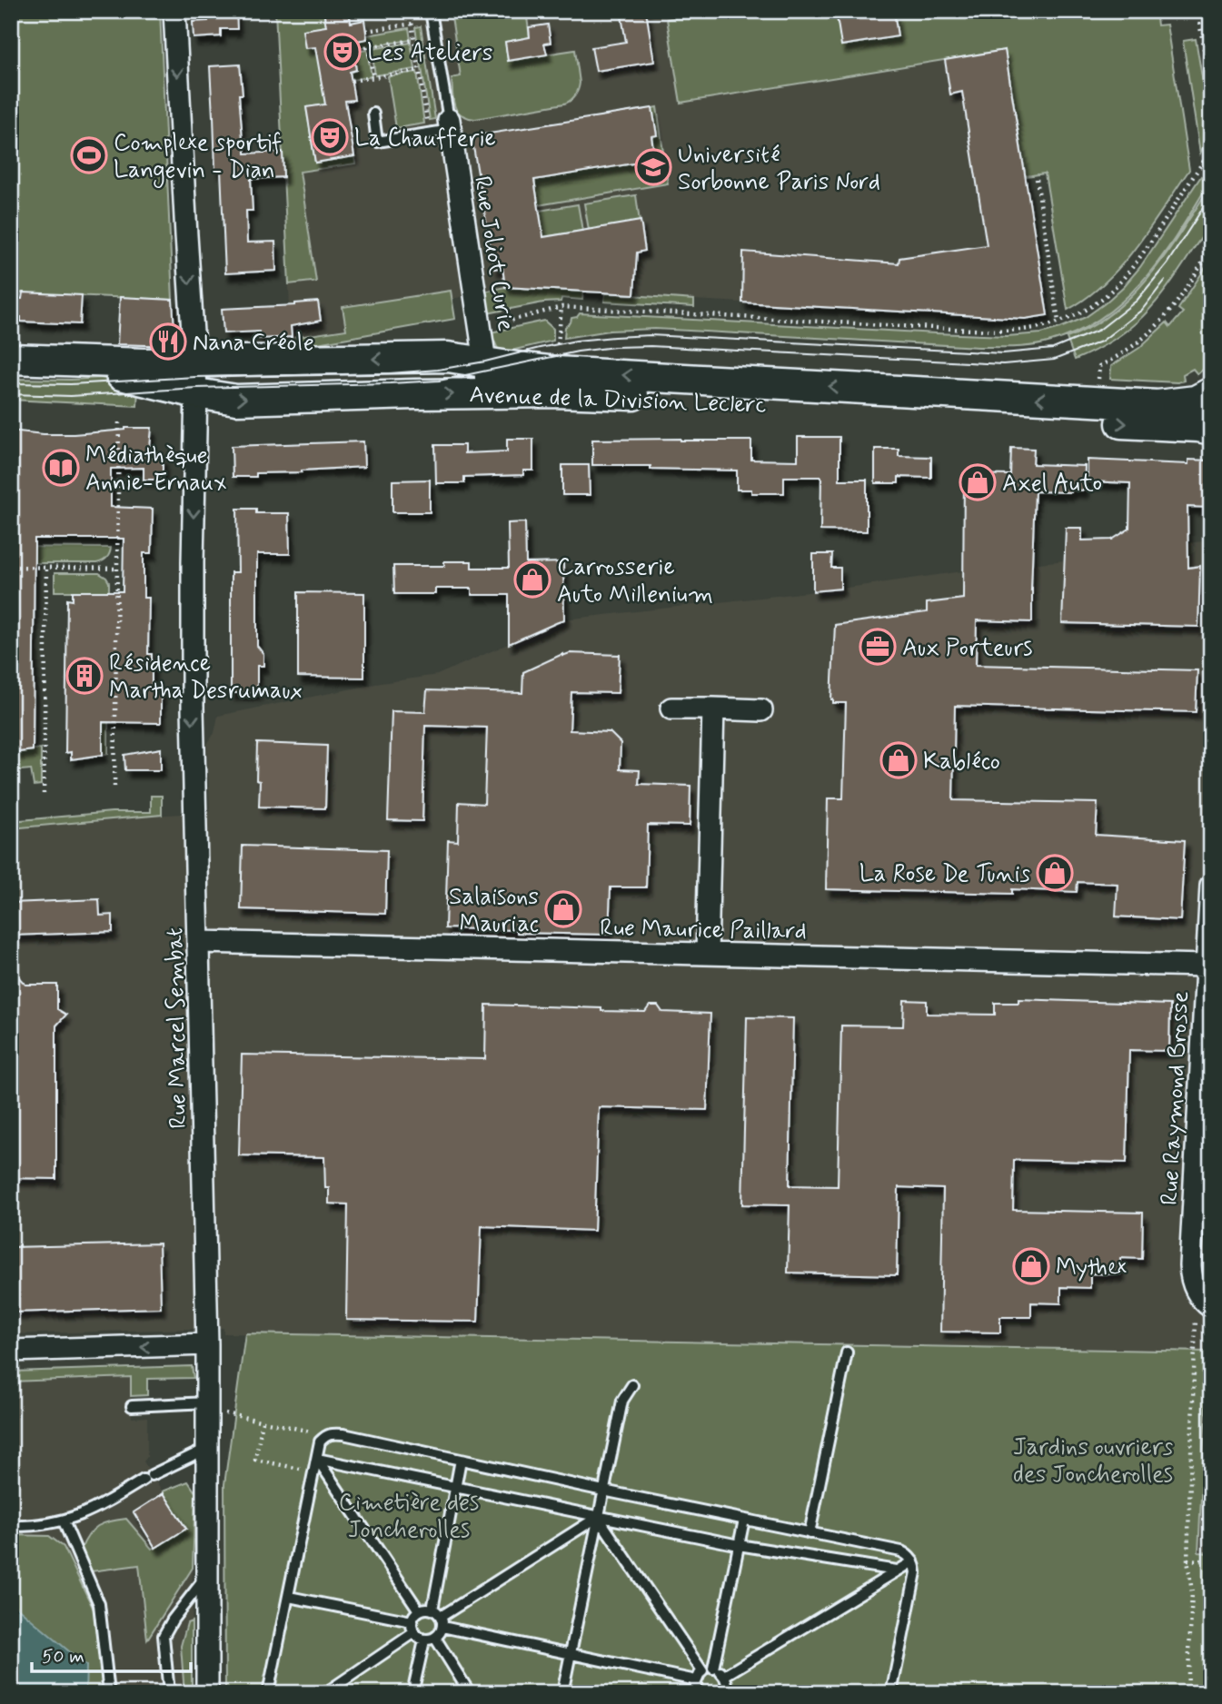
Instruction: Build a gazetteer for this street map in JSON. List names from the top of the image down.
{
  "streets": {
    "street": [
      "Rue Joliot Curie",
      "Avenue de la Division Leclerc",
      "Rue Maurice Paillard",
      "Rue Marcel Sembat",
      "Rue Raymond Brosse"
    ]
  },
  "crossings": [
    ["Rue Joliot Curie", "Avenue de la Division Leclerc"],
    ["Avenue de la Division Leclerc", "Rue Marcel Sembat"],
    ["Rue Maurice Paillard", "Rue Marcel Sembat"],
    ["Rue Maurice Paillard", "Rue Raymond Brosse"]
  ],
  "one_way": ["Rue Marcel Sembat"],
  "parks": ["Jardins ouvriers des Joncherolles", "Cimetière des Joncherolles"],
  "places": {
    "theatre": ["Les Ateliers", "La Chaufferie"],
    "sports": ["Complexe sportif Langevin - Dian"],
    "school or university": ["Université Sorbonne Paris Nord"],
    "restaurant": ["Nana Créole"],
    "library": ["Médiathèque Annie-Ernaux"],
    "shop": [
      "Axel Auto",
      "Carrosserie Auto Millenium",
      "Kabléco",
      "La Rose De Tunis",
      "Salaisons Mauriac",
      "Mythex"
    ],
    "office": ["Aux Porteurs"],
    "building": ["Résidence Martha Desrumaux"]
  },
  "scale_bar": "50 m"
}
